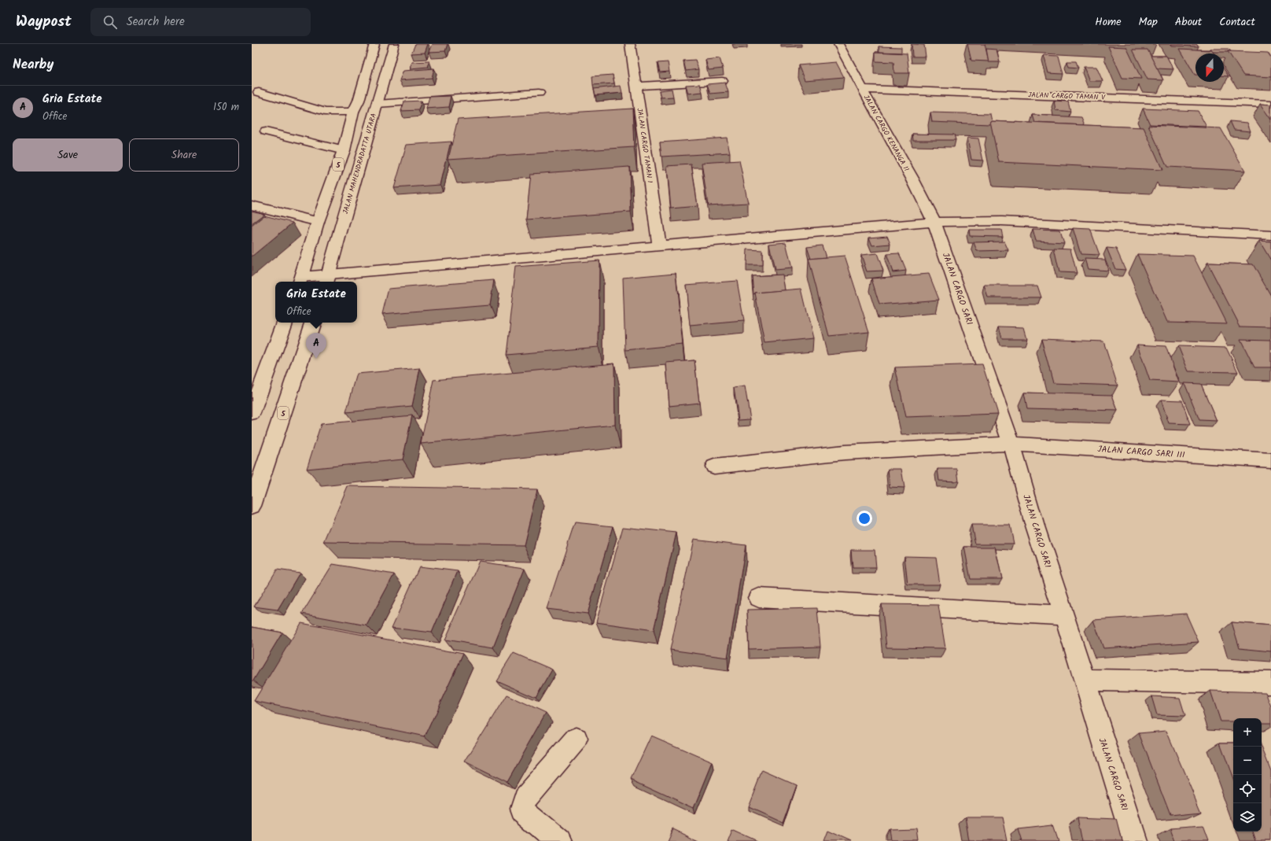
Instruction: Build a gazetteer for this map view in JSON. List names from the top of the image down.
{
  "streets": {
    "main road": [
      "JALAN CARGO TAMAN V",
      "JALAN CARGO KENANGA II",
      "JALAN CARGO TAMAN I",
      "JALAN MAHENDRADATTA UTARA",
      "5",
      "JALAN CARGO SARI",
      "JALAN CARGO SARI III"
    ]
  },
  "crossings": [
    ["JALAN CARGO TAMAN V", "JALAN CARGO KENANGA II"],
    ["JALAN CARGO KENANGA II", "JALAN CARGO SARI"],
    ["JALAN CARGO SARI", "JALAN CARGO SARI III"]
  ],
  "north": "bottom",
  "page": {
    "header": "Waypost",
    "search": "Search here",
    "nav": [
      "Home",
      "Map",
      "About",
      "Contact"
    ],
    "heading": "Nearby",
    "list": [
      {
        "mark": "A",
        "name": "Gria Estate",
        "note": "Office",
        "value": "150 m"
      }
    ],
    "buttons": ["Save", "Share"],
    "popup": ["Gria Estate", "Office"],
    "pins": "A",
    "map_buttons": ["+", "−"]
  }
}
